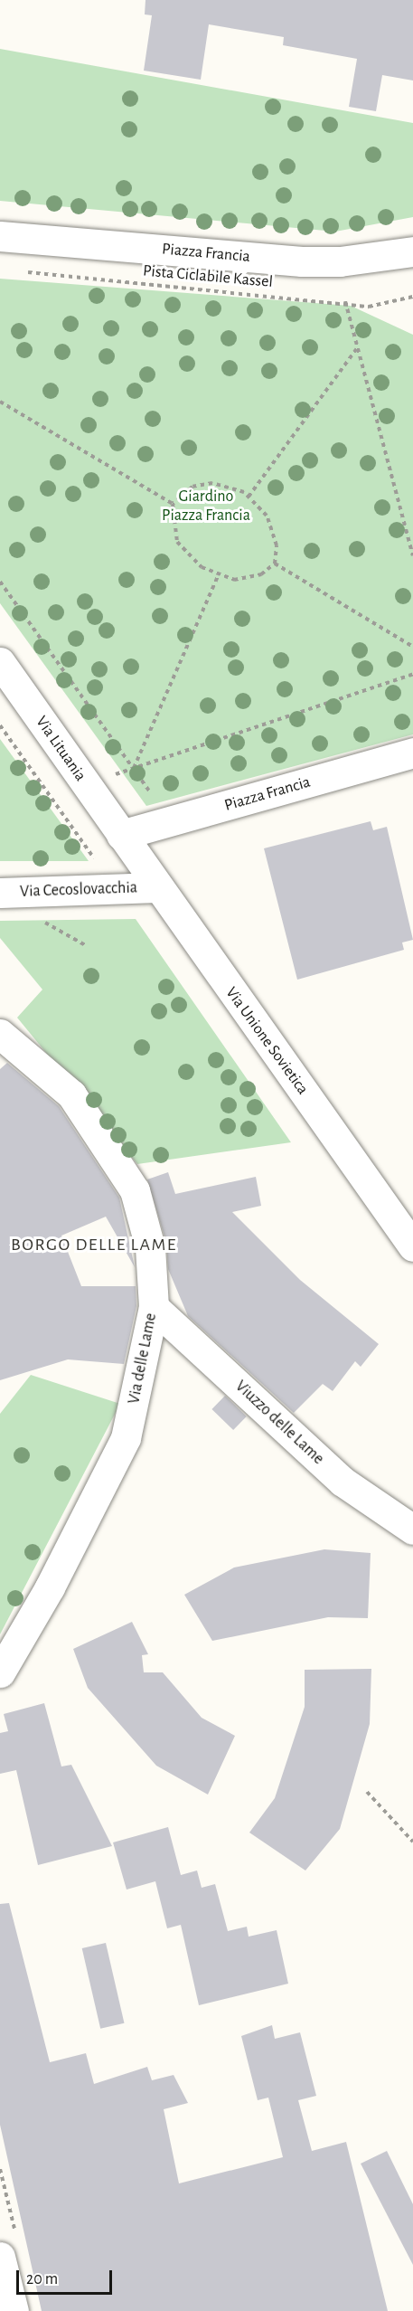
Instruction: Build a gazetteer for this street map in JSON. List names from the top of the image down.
{
  "streets": {
    "street": [
      "Piazza Francia",
      "Via Lituania",
      "Via Cecoslovacchia",
      "Via Unione Sovietica",
      "Via delle Lame",
      "Viuzzo delle Lame"
    ],
    "path": ["Pista Ciclabile Kassel"]
  },
  "crossings": [
    ["Piazza Francia", "Via Lituania"],
    ["Piazza Francia", "Via Unione Sovietica"],
    ["Via Lituania", "Via Unione Sovietica"],
    ["Via Cecoslovacchia", "Via Unione Sovietica"],
    ["Via delle Lame", "Viuzzo delle Lame"]
  ],
  "districts": ["BORGO DELLE LAME"],
  "parks": ["Giardino Piazza Francia"],
  "scale_bar": "20 m"
}
